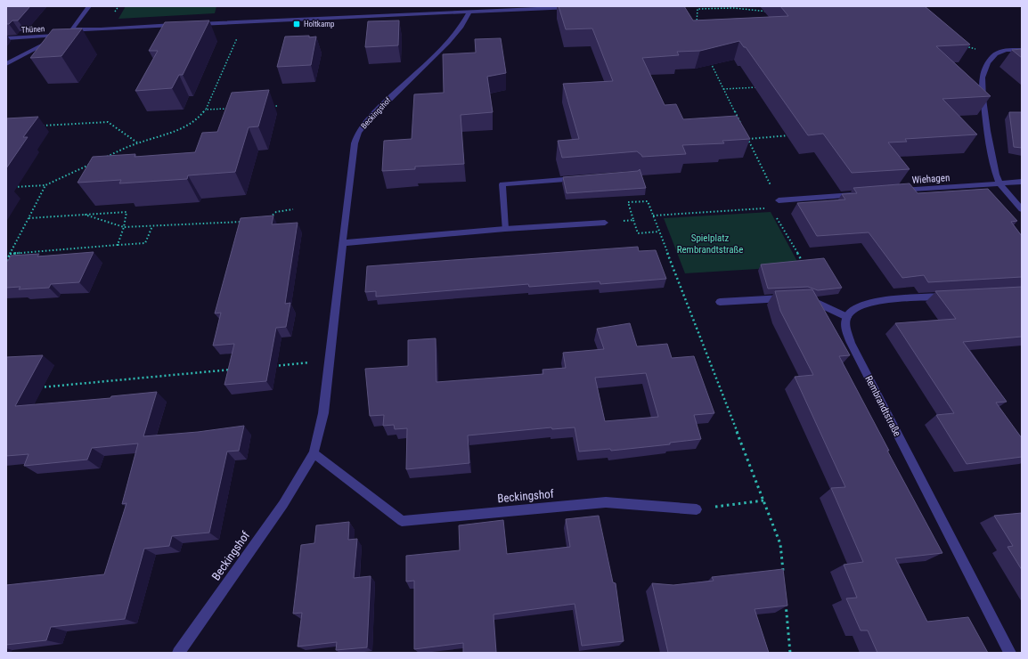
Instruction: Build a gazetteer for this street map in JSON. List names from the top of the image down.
{
  "streets": {
    "street": [
      "Thünen",
      "Beckingshof",
      "Wiehagen",
      "Rembrandtstraße"
    ]
  },
  "parks": ["Spielplatz Rembrandtstraße"],
  "places": {
    "transit": ["Holtkamp"]
  }
}
